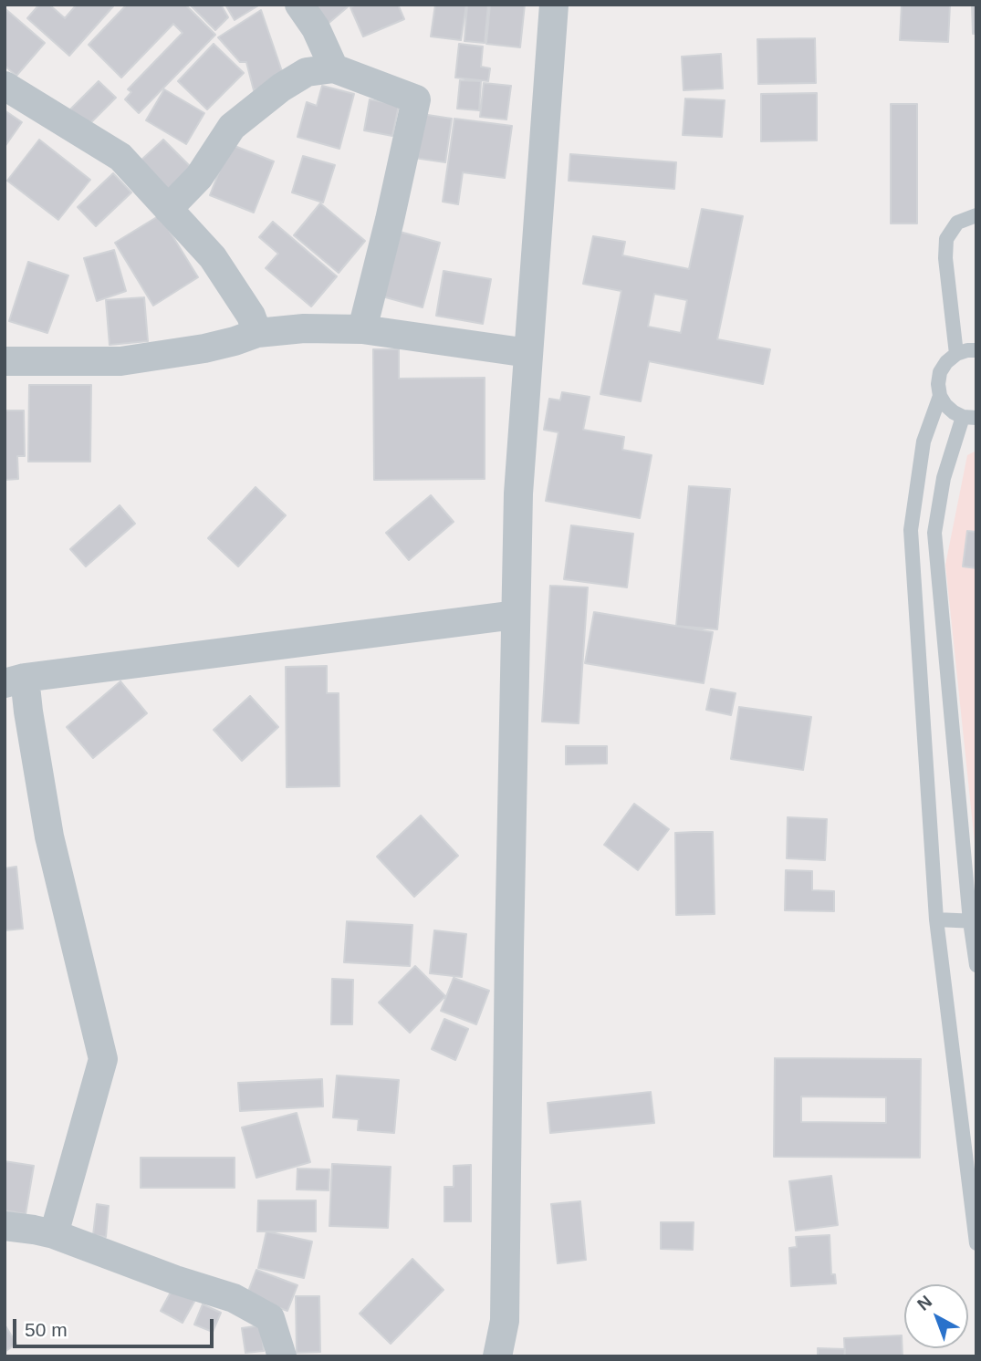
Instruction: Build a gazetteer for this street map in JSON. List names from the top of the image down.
{
  "scale_bar": "50 m",
  "north": "top left"
}
